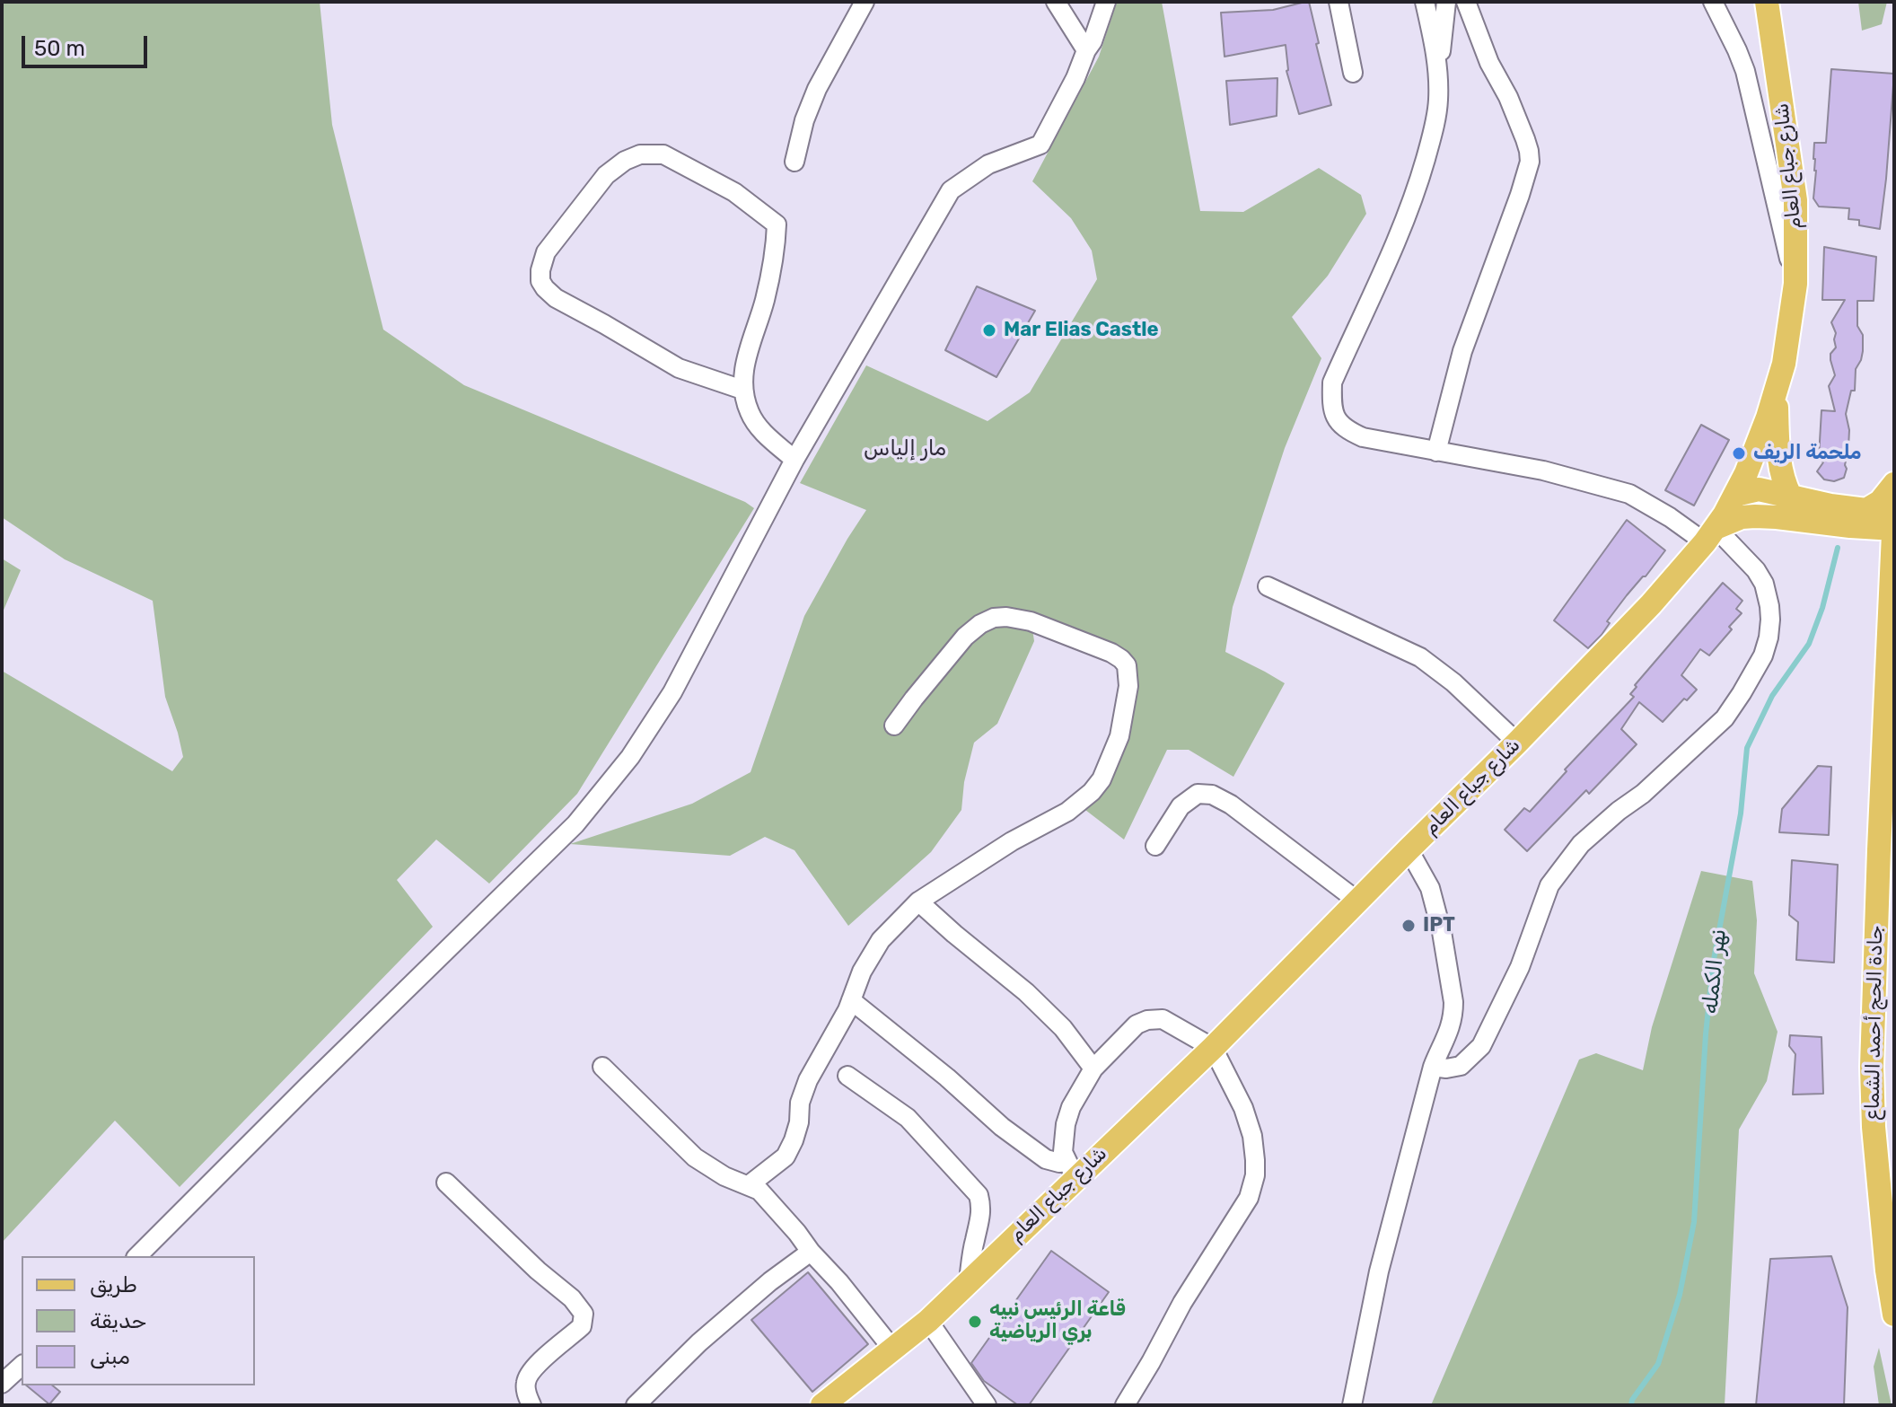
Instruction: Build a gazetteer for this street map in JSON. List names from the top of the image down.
{
  "streets": {
    "main road": ["شارع جباع العام", "جادة الحج أحمد الشماع"]
  },
  "districts": ["مار إلياس"],
  "water": ["نهر الكمله"],
  "places": [
    "Mar Elias Castle",
    "ملحمة الريف",
    "IPT",
    "قاعة الرئيس نبيه بري الرياضية"
  ],
  "legend": ["طريق", "حديقة", "مبنى"],
  "scale_bar": "50 m"
}
